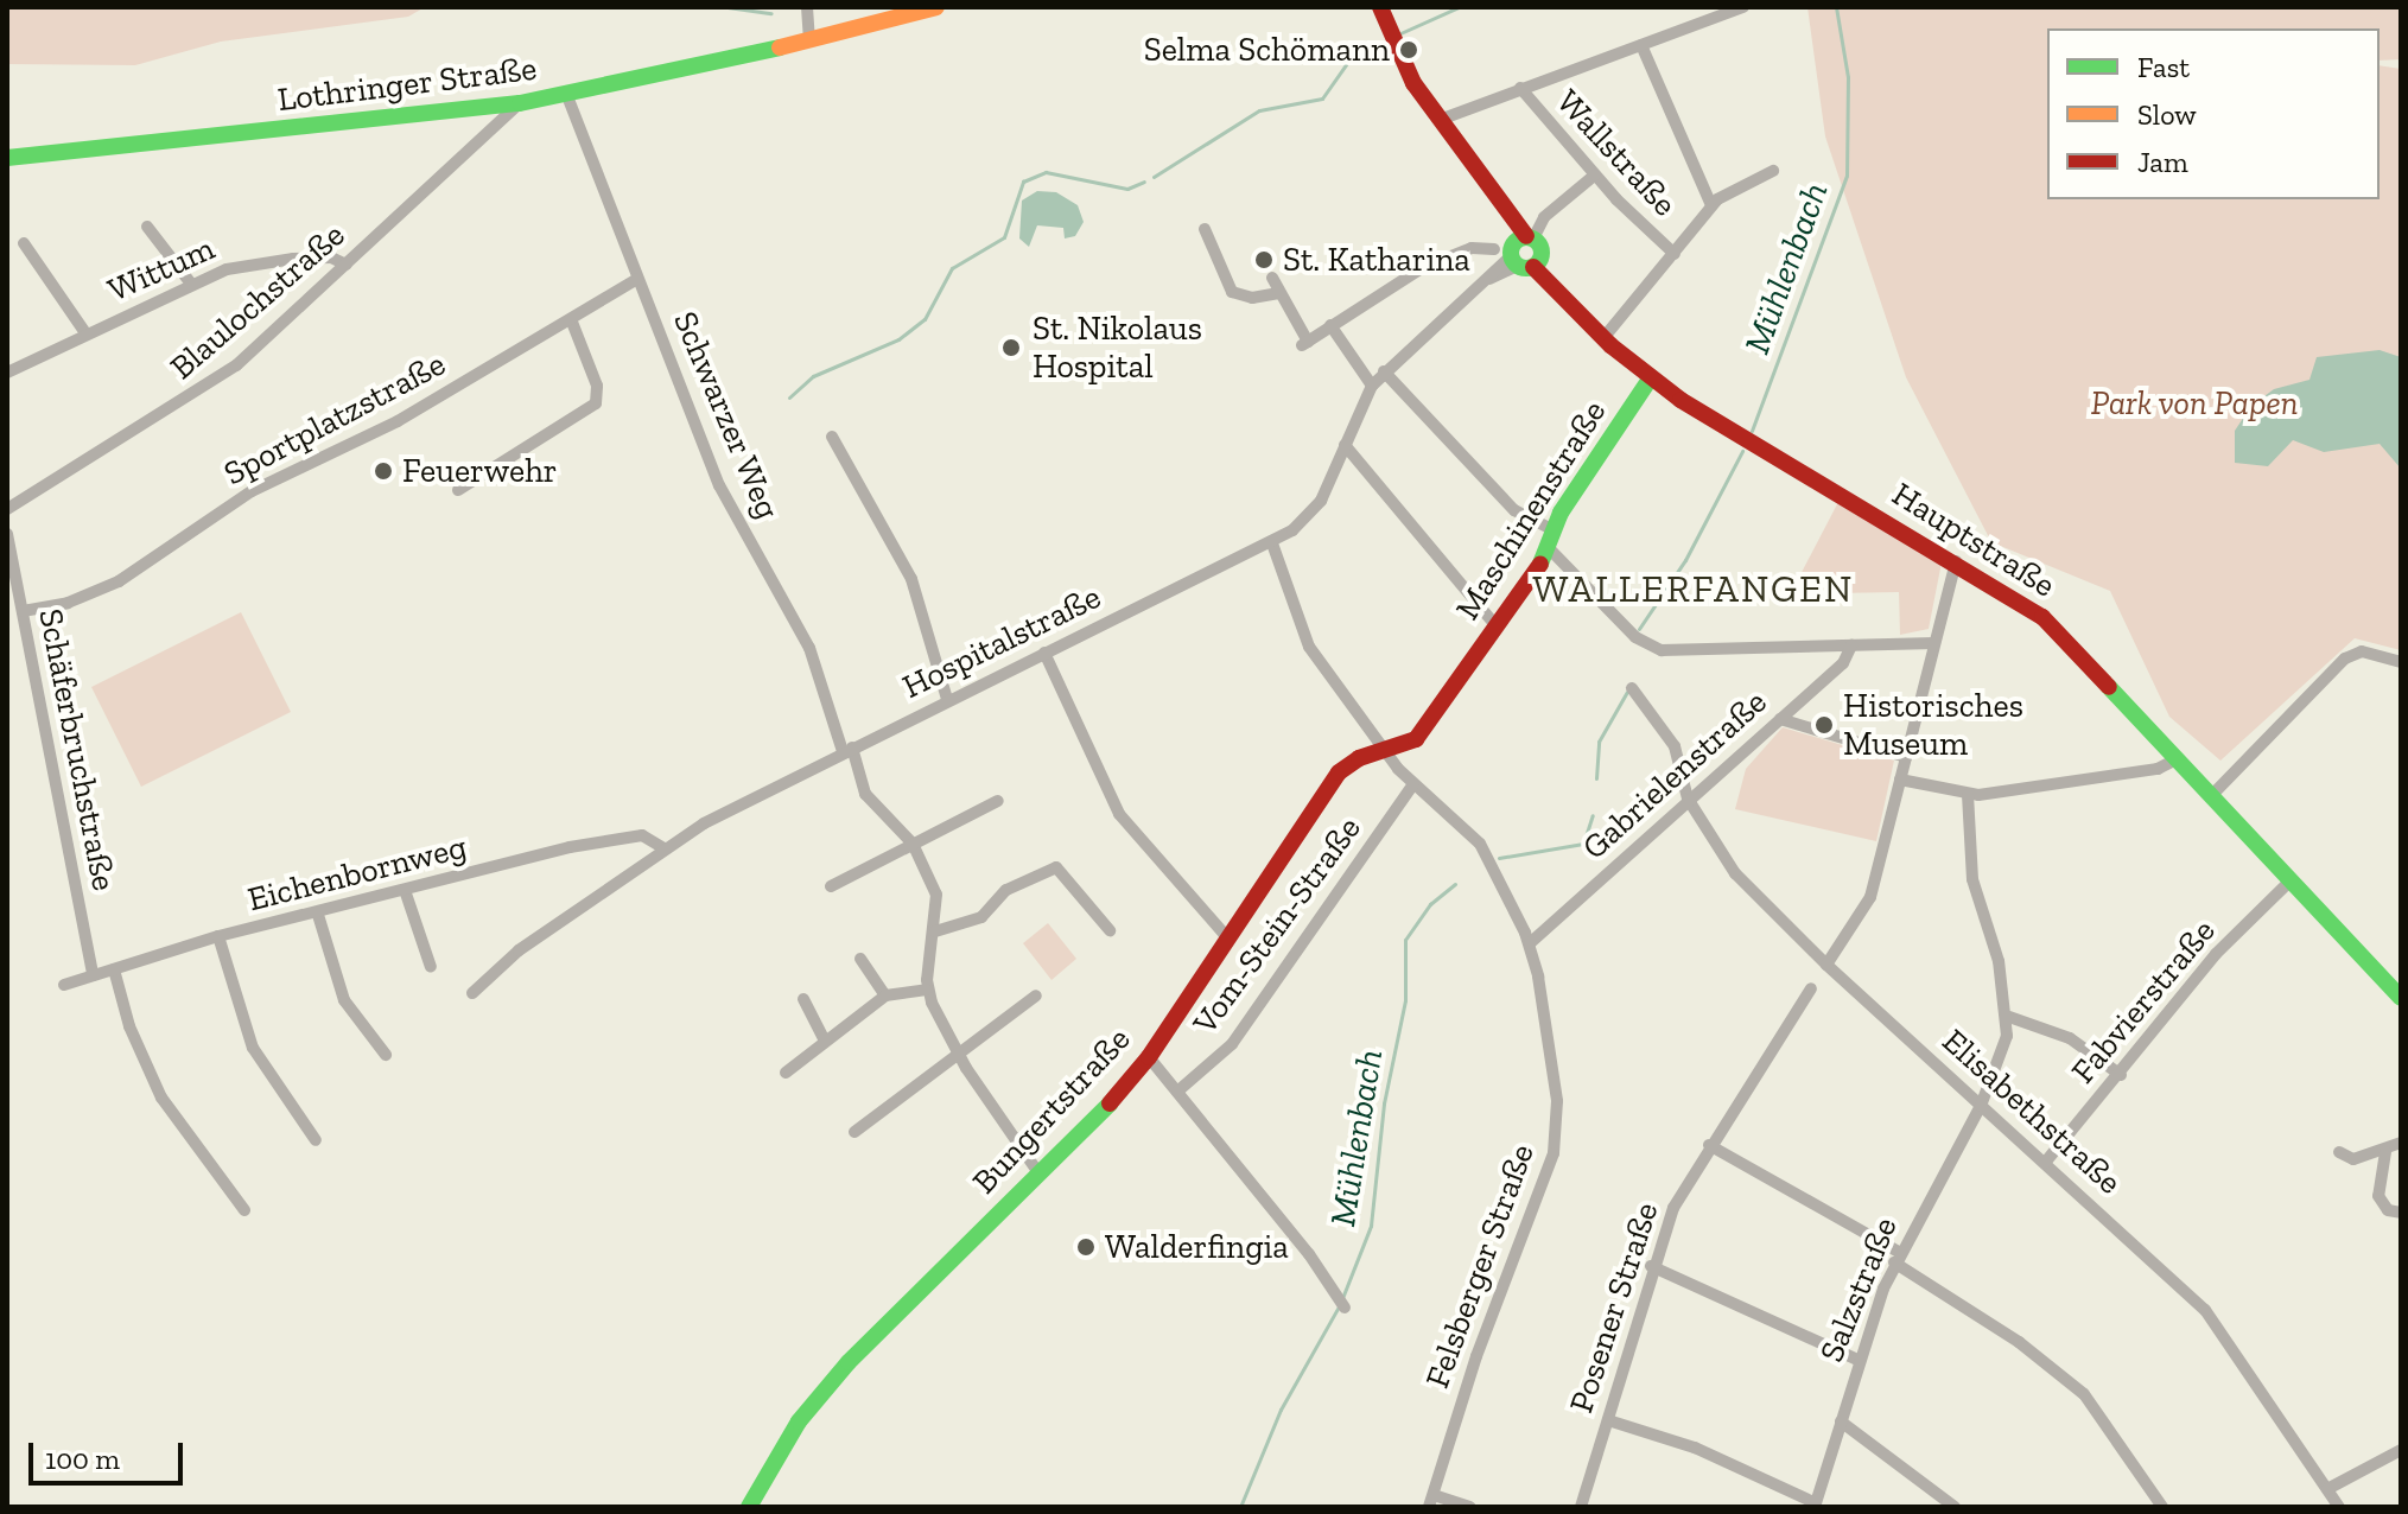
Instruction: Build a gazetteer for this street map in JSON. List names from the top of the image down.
{
  "streets": {
    "street": [
      "Lothringer Straße",
      "Wallstraße",
      "Wittum",
      "Blaulochstraße",
      "Schwarzer Weg",
      "Sportplatzstraße",
      "Maschinenstraße",
      "Hauptstraße",
      "Hospitalstraße",
      "Schäferbruchstraße",
      "Gabrielenstraße",
      "Eichenbornweg",
      "Vom-Stein-Straße",
      "Fabvierstraße",
      "Bungertstraße",
      "Elisabethstraße",
      "Felsberger Straße",
      "Salzstraße",
      "Posener Straße"
    ]
  },
  "crossings": [
    ["Lothringer Straße", "Blaulochstraße"],
    ["Lothringer Straße", "Schwarzer Weg"],
    ["Wallstraße", "Hospitalstraße"],
    ["Wittum", "Blaulochstraße"],
    ["Schwarzer Weg", "Sportplatzstraße"],
    ["Schwarzer Weg", "Hospitalstraße"],
    ["Sportplatzstraße", "Schäferbruchstraße"],
    ["Maschinenstraße", "Hauptstraße"],
    ["Maschinenstraße", "Bungertstraße"],
    ["Maschinenstraße", "Felsberger Straße"],
    ["Hauptstraße", "Hospitalstraße"],
    ["Hauptstraße", "Fabvierstraße"],
    ["Hospitalstraße", "Eichenbornweg"],
    ["Hospitalstraße", "Felsberger Straße"],
    ["Schäferbruchstraße", "Eichenbornweg"],
    ["Gabrielenstraße", "Elisabethstraße"],
    ["Gabrielenstraße", "Felsberger Straße"],
    ["Vom-Stein-Straße", "Felsberger Straße"],
    ["Fabvierstraße", "Elisabethstraße"],
    ["Bungertstraße", "Felsberger Straße"],
    ["Elisabethstraße", "Salzstraße"]
  ],
  "districts": ["WALLERFANGEN"],
  "water": ["Mühlenbach"],
  "parks": ["Park von Papen"],
  "places": [
    "Selma Schömann",
    "St. Katharina",
    "St. Nikolaus Hospital",
    "Feuerwehr",
    "Historisches Museum",
    "Walderfingia"
  ],
  "legend": ["Fast", "Slow", "Jam"],
  "scale_bar": "100 m"
}
